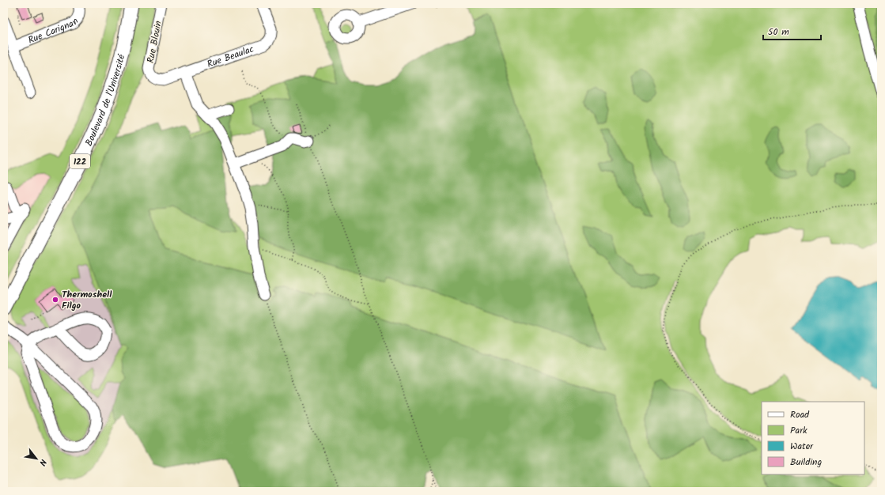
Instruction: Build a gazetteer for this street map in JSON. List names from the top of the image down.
{
  "streets": {
    "main road": ["Boulevard de l'Université", "122"],
    "street": ["Rue Carignan", "Rue Blouin", "Rue Beaulac"]
  },
  "crossings": [
    ["Rue Blouin", "Rue Beaulac"]
  ],
  "places": ["Thermoshell Filgo"],
  "legend": [
    "Road",
    "Park",
    "Water",
    "Building"
  ],
  "scale_bar": "50 m",
  "north": "bottom right"
}
